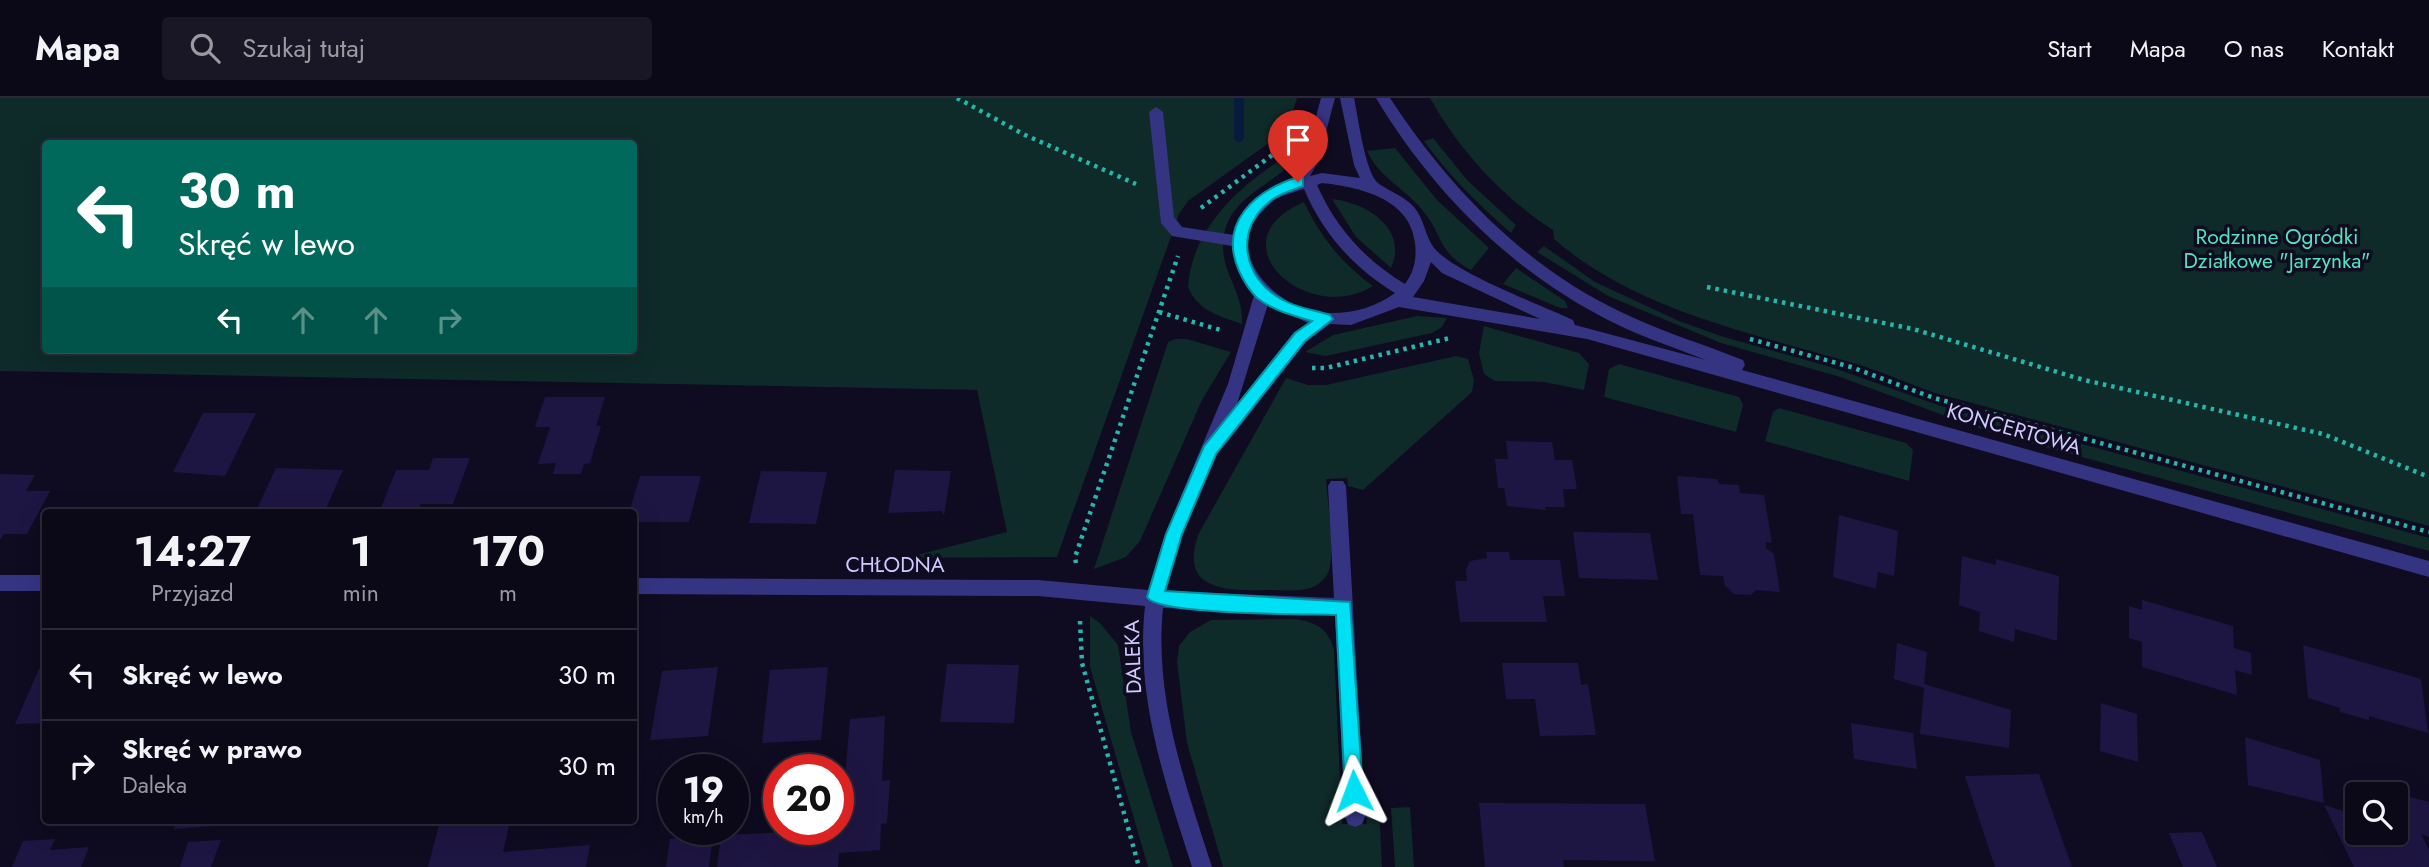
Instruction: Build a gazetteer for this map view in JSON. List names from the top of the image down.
{
  "streets": {
    "street": ["KONCERTOWA", "CHŁODNA", "DALEKA"]
  },
  "crossings": [
    ["CHŁODNA", "DALEKA"]
  ],
  "parks": ["Rodzinne Ogródki Działkowe \"Jarzynka\""],
  "page": {
    "header": "Mapa",
    "search": "Szukaj tutaj",
    "nav": [
      "Start",
      "Mapa",
      "O nas",
      "Kontakt"
    ],
    "turn": ["30 m", "Skręć w lewo"],
    "eta": [
      "14:27",
      "Przyjazd",
      "1",
      "min",
      "170",
      "m"
    ],
    "list": [
      {
        "name": "Skręć w lewo",
        "value": "30 m"
      },
      {
        "name": "Skręć w prawo",
        "note": "Daleka",
        "value": "30 m"
      }
    ],
    "speed": "19 km/h",
    "limit": "20"
  }
}
